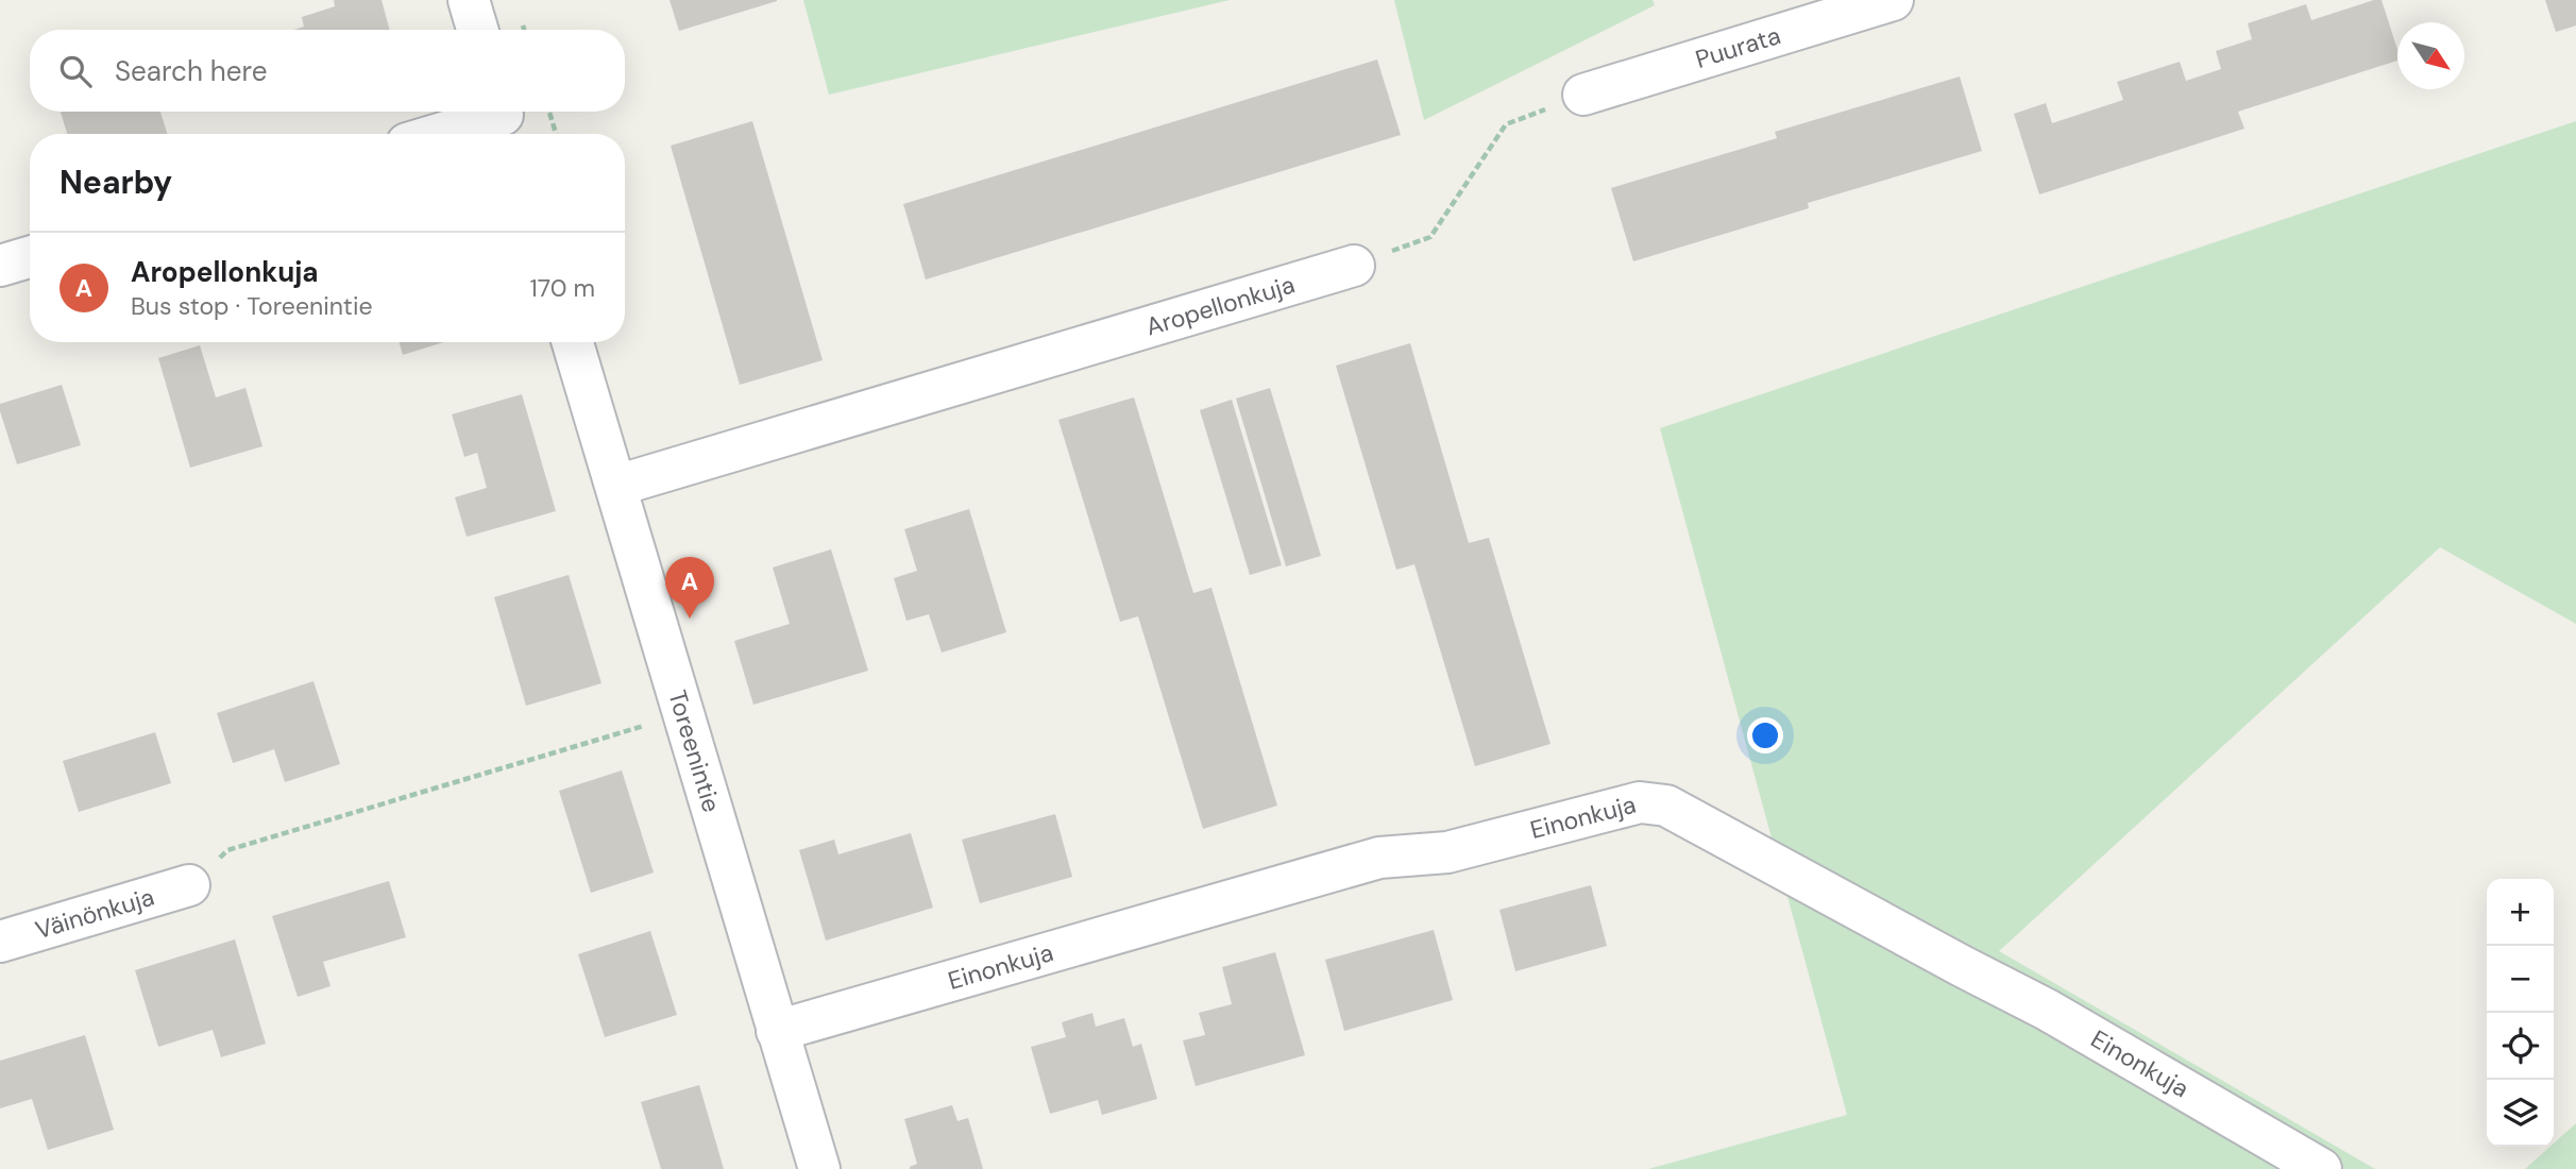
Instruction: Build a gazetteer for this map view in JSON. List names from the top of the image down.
{
  "streets": {
    "street": [
      "Puurata",
      "Aropellonkuja",
      "Toreenintie",
      "Einonkuja",
      "Väinönkuja"
    ]
  },
  "crossings": [
    ["Aropellonkuja", "Toreenintie"],
    ["Toreenintie", "Einonkuja"]
  ],
  "north": "bottom right",
  "page": {
    "search": "Search here",
    "heading": "Nearby",
    "list": [
      {
        "mark": "A",
        "name": "Aropellonkuja",
        "note": "Bus stop · Toreenintie",
        "value": "170 m"
      }
    ],
    "pins": "A",
    "map_buttons": ["+", "−"]
  }
}
